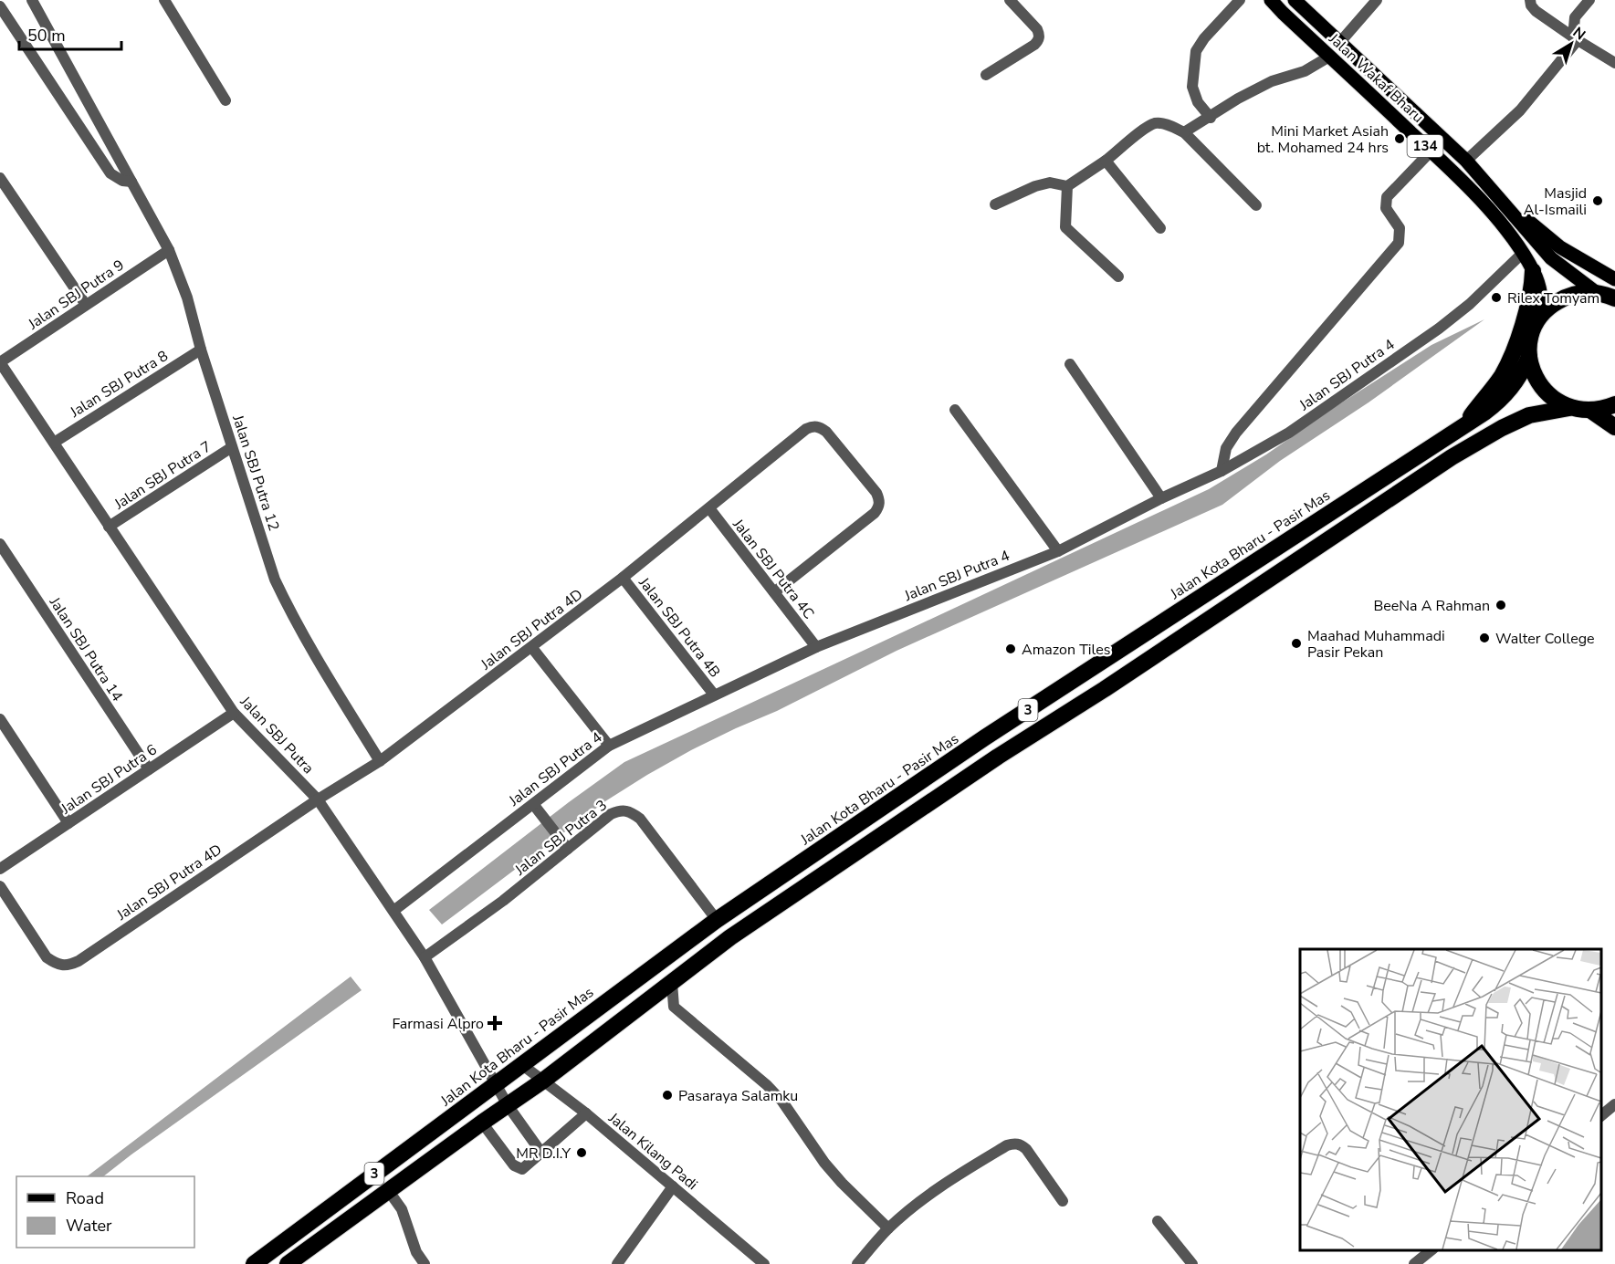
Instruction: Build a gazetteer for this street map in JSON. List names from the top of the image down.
{
  "streets": {
    "highway": ["Jalan Kota Bharu - Pasir Mas", "3"],
    "main road": ["Jalan Wakaf Bharu", "134"],
    "street": [
      "Jalan SBJ Putra 9",
      "Jalan SBJ Putra 4",
      "Jalan SBJ Putra 8",
      "Jalan SBJ Putra 12",
      "Jalan SBJ Putra 7",
      "Jalan SBJ Putra 4C",
      "Jalan SBJ Putra 4B",
      "Jalan SBJ Putra 4D",
      "Jalan SBJ Putra 14",
      "Jalan SBJ Putra",
      "Jalan SBJ Putra 6",
      "Jalan SBJ Putra 3",
      "Jalan Kilang Padi"
    ]
  },
  "crossings": [
    ["Jalan Wakaf Bharu", "Jalan SBJ Putra 4"],
    ["Jalan SBJ Putra 9", "Jalan SBJ Putra 12"],
    ["Jalan SBJ Putra 9", "Jalan SBJ Putra"],
    ["Jalan SBJ Putra 4", "Jalan SBJ Putra 4C"],
    ["Jalan SBJ Putra 4", "Jalan SBJ Putra 4B"],
    ["Jalan SBJ Putra 4", "Jalan SBJ Putra"],
    ["Jalan SBJ Putra 8", "Jalan SBJ Putra 12"],
    ["Jalan SBJ Putra 8", "Jalan SBJ Putra"],
    ["Jalan SBJ Putra 12", "Jalan SBJ Putra 7"],
    ["Jalan SBJ Putra 12", "Jalan SBJ Putra 4D"],
    ["Jalan SBJ Putra 7", "Jalan SBJ Putra"],
    ["Jalan Kota Bharu - Pasir Mas", "Jalan SBJ Putra"],
    ["Jalan Kota Bharu - Pasir Mas", "Jalan SBJ Putra 3"],
    ["Jalan Kota Bharu - Pasir Mas", "Jalan Kilang Padi"],
    ["Jalan SBJ Putra 4C", "Jalan SBJ Putra 4D"],
    ["Jalan SBJ Putra 4B", "Jalan SBJ Putra 4D"],
    ["Jalan SBJ Putra 4D", "Jalan SBJ Putra"],
    ["Jalan SBJ Putra 14", "Jalan SBJ Putra 6"],
    ["3", "Jalan SBJ Putra"],
    ["3", "Jalan Kilang Padi"],
    ["Jalan SBJ Putra", "Jalan SBJ Putra 6"],
    ["Jalan SBJ Putra", "Jalan SBJ Putra 3"]
  ],
  "places": {
    "other": [
      "Mini Market Asiah bt. Mohamed 24 hrs",
      "Masjid Al-Ismaili",
      "Rilex Tomyam",
      "BeeNa A Rahman",
      "Walter College",
      "Maahad Muhammadi Pasir Pekan",
      "Amazon Tiles",
      "Pasaraya Salamku",
      "MR D.I.Y"
    ],
    "health": ["Farmasi Alpro"]
  },
  "legend": ["Road", "Water"],
  "scale_bar": "50 m",
  "north": "top right"
}
